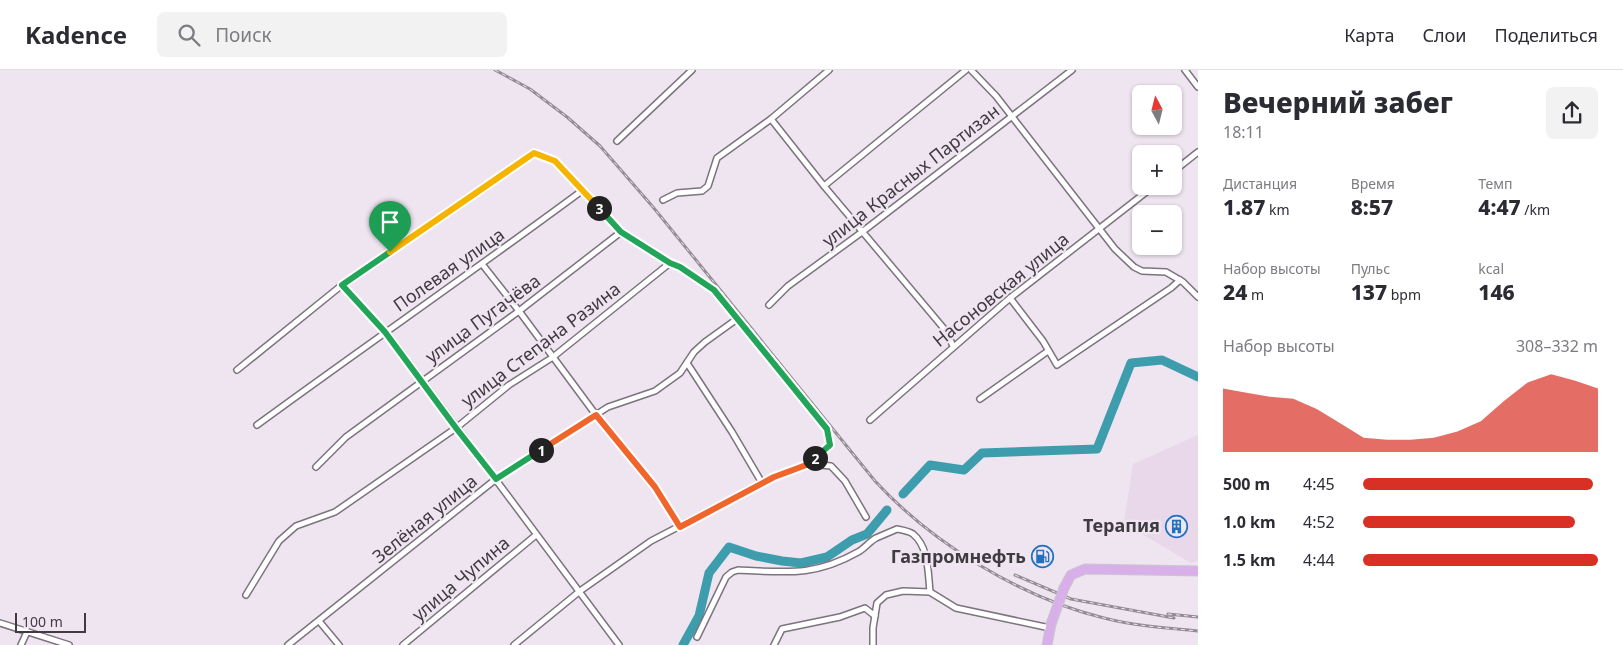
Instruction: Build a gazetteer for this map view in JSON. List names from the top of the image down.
{
  "streets": {
    "street": [
      "улица Красных Партизан",
      "Полевая улица",
      "Насоновская улица",
      "улица Пугачёва",
      "улица Степана Разина",
      "Зелёная улица",
      "улица Чупина"
    ]
  },
  "places": {
    "building": ["Терапия"],
    "fuel station": ["Газпромнефть"]
  },
  "scale_bar": "100 m",
  "north": "top",
  "page": {
    "header": "Kadence",
    "search": "Поиск",
    "nav": ["Карта", "Слои", "Поделиться"],
    "heading": ["Вечерний забег", "18:11"],
    "map_buttons": ["+", "−"],
    "stats": [
      ["Дистанция", "1.87 km"],
      ["Время", "8:57"],
      ["Темп", "4:47 /km"],
      ["Набор высоты", "24 m"],
      ["Пульс", "137 bpm"],
      ["kcal", "146"]
    ],
    "pins": ["3", "1", "2"],
    "chart": ["Набор высоты", "308–332 m"],
    "list": [
      {
        "name": "500 m",
        "note": "4:45"
      },
      {
        "name": "1.0 km",
        "note": "4:52"
      },
      {
        "name": "1.5 km",
        "note": "4:44"
      }
    ],
    "scale": "100 m"
  }
}
